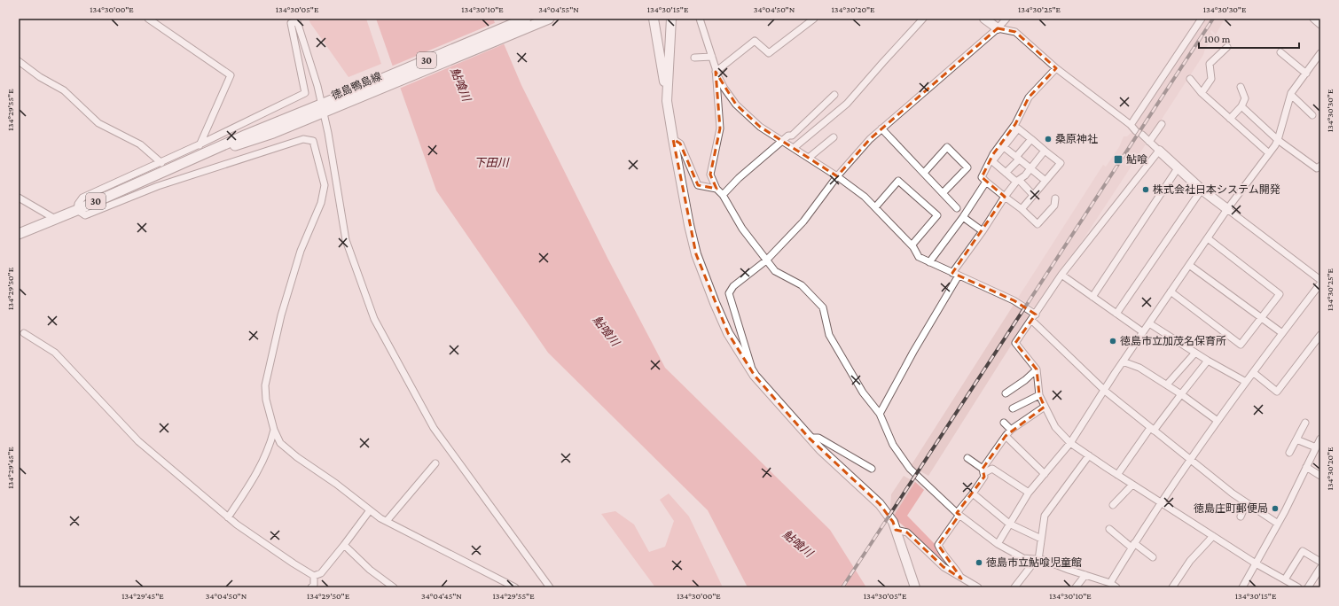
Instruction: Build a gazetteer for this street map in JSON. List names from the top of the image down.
{
  "streets": {
    "main road": ["30", "徳島鴨島線"]
  },
  "water": ["鮎喰川", "下田川"],
  "places": {
    "other": [
      "桑原神社",
      "株式会社日本システム開発",
      "徳島市立加茂名保育所",
      "徳島庄町郵便局",
      "徳島市立鮎喰児童館"
    ],
    "transit": ["鮎喰"]
  },
  "scale_bar": "100 m",
  "coordinates": [
    "134°30'00\"E",
    "134°30'05\"E",
    "134°30'10\"E",
    "34°04'55\"N",
    "134°30'15\"E",
    "34°04'50\"N",
    "134°30'20\"E",
    "134°30'25\"E",
    "134°30'30\"E",
    "134°29'55\"E",
    "134°29'50\"E",
    "134°29'45\"E",
    "34°04'45\"N"
  ]
}
